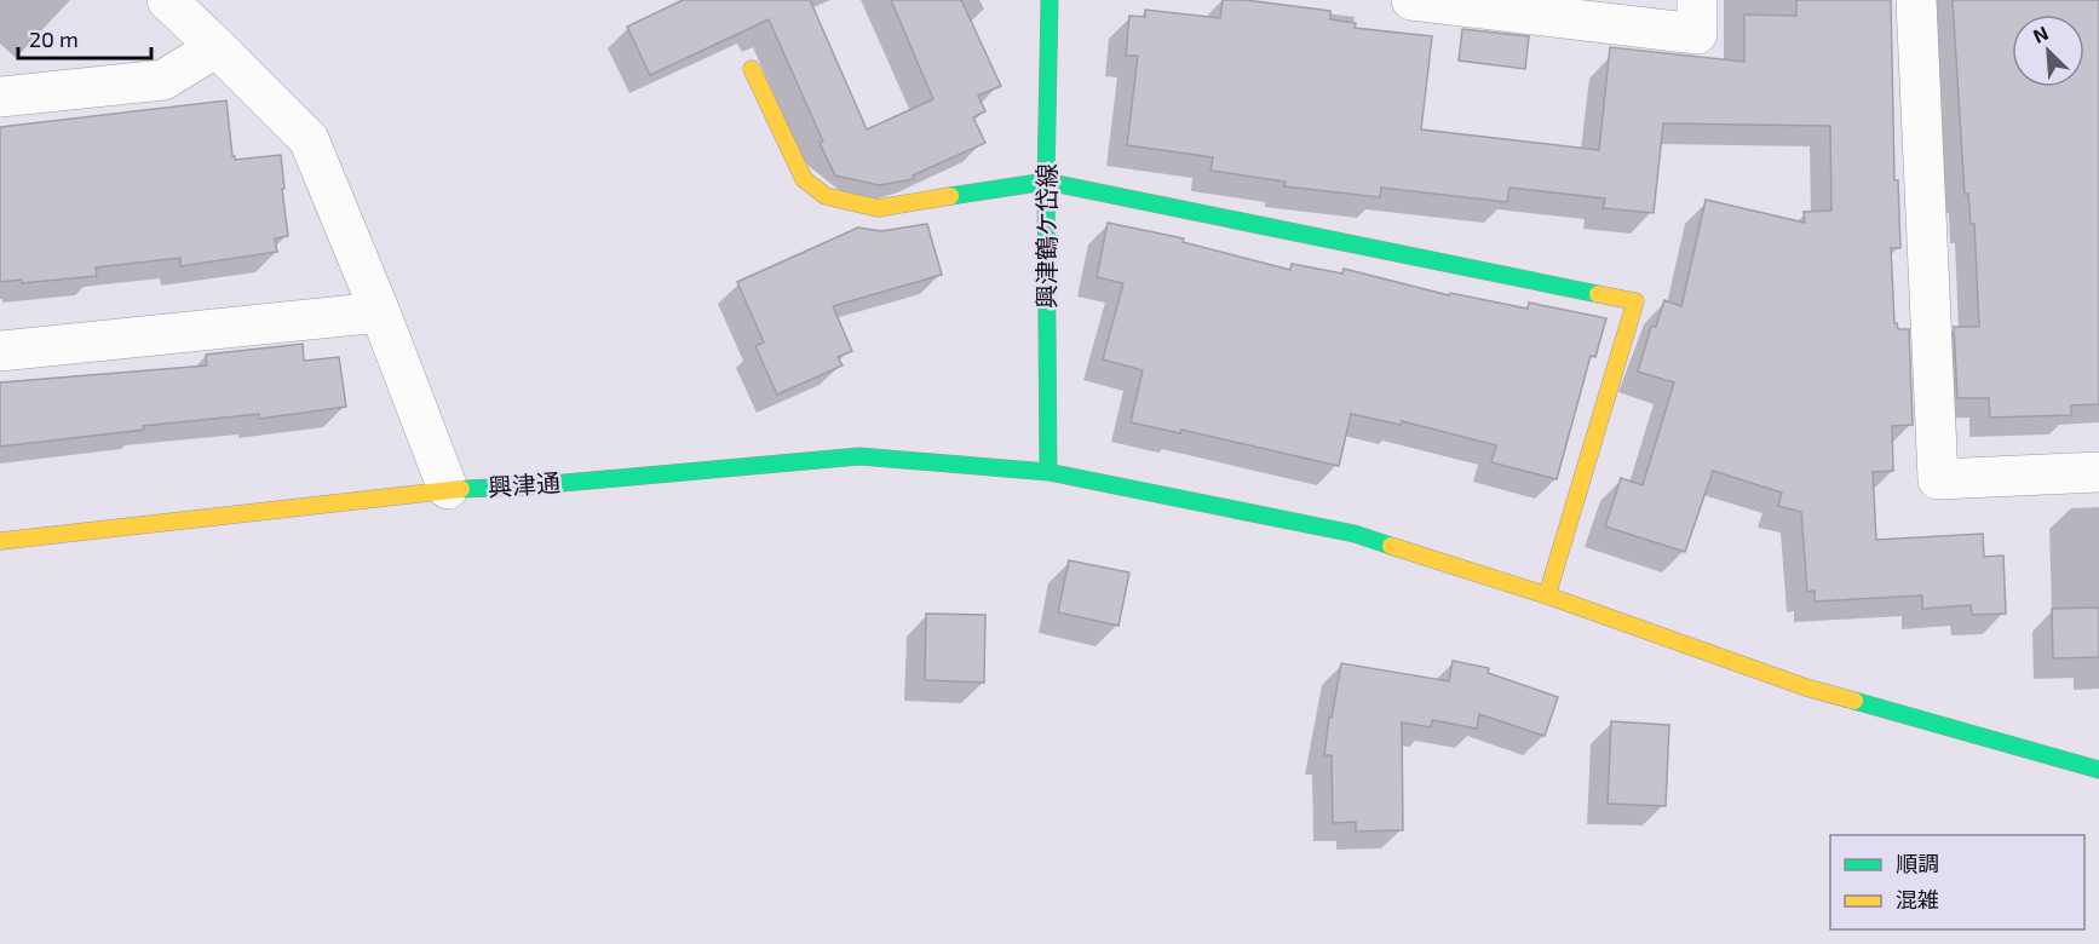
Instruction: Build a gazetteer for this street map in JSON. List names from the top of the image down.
{
  "streets": {
    "street": ["興津鶴ケ岱線", "興津通"]
  },
  "crossings": [
    ["興津鶴ケ岱線", "興津通"]
  ],
  "legend": ["順調", "混雑"],
  "scale_bar": "20 m",
  "north": "top left"
}
